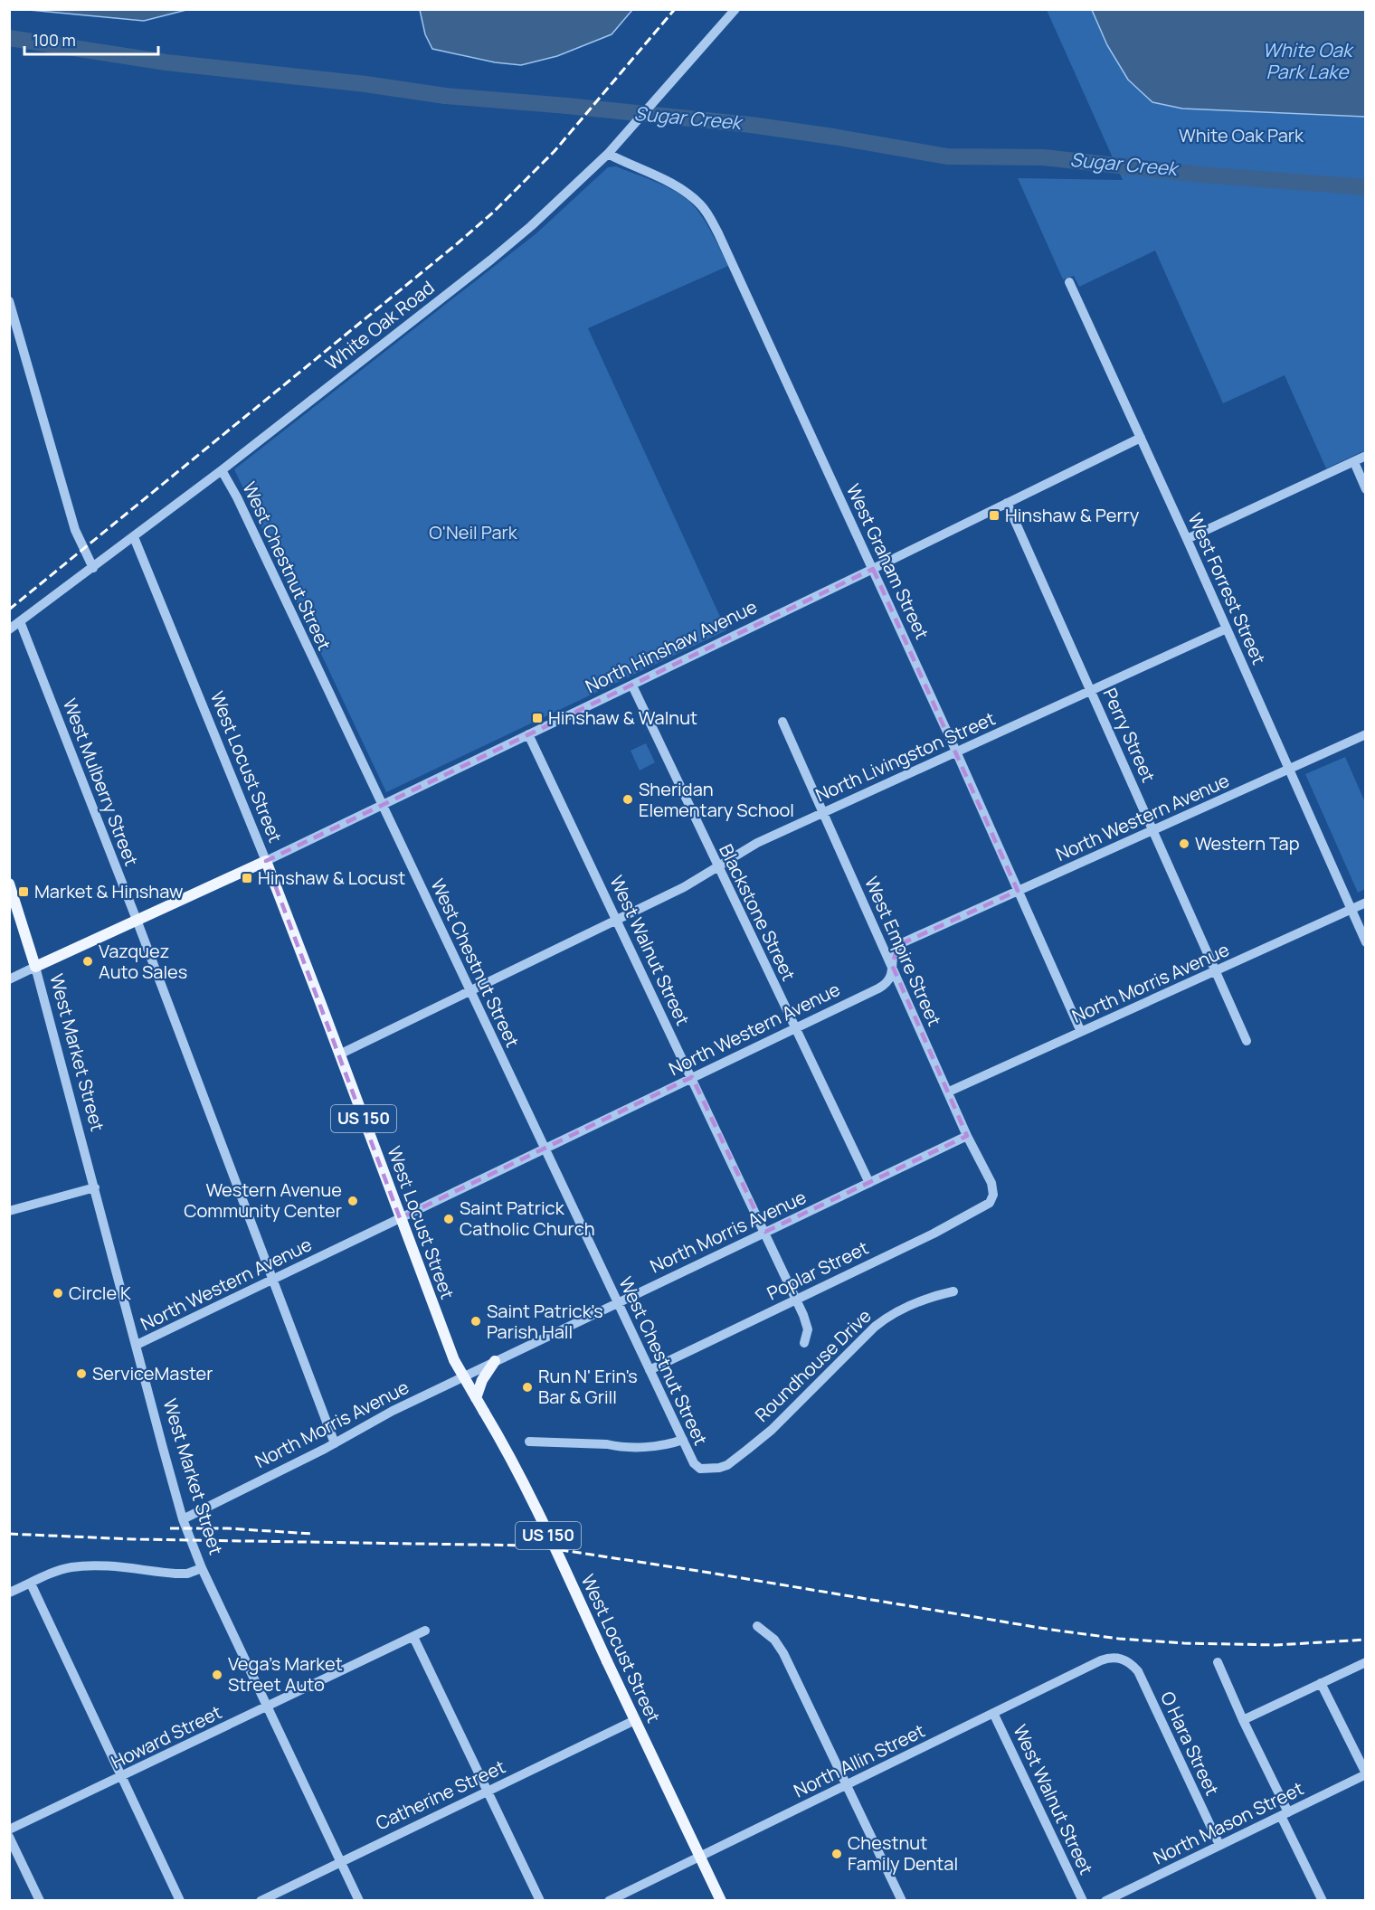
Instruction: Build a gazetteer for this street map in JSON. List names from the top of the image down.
{
  "streets": {
    "main road": [
      "North Hinshaw Avenue",
      "West Locust Street",
      "West Market Street",
      "US 150"
    ],
    "street": [
      "White Oak Road",
      "West Graham Street",
      "West Chestnut Street",
      "West Forrest Street",
      "Perry Street",
      "North Livingston Street",
      "West Mulberry Street",
      "North Western Avenue",
      "Blackstone Street",
      "West Walnut Street",
      "West Empire Street",
      "North Morris Avenue",
      "Poplar Street",
      "Roundhouse Drive",
      "Howard Street",
      "O Hara Street",
      "North Allin Street",
      "Catherine Street",
      "North Mason Street"
    ]
  },
  "crossings": [
    ["White Oak Road", "West Graham Street"],
    ["White Oak Road", "West Chestnut Street"],
    ["White Oak Road", "West Locust Street"],
    ["White Oak Road", "West Mulberry Street"],
    ["West Graham Street", "North Hinshaw Avenue"],
    ["West Graham Street", "North Livingston Street"],
    ["West Graham Street", "North Western Avenue"],
    ["West Graham Street", "North Morris Avenue"],
    ["West Chestnut Street", "North Hinshaw Avenue"],
    ["West Chestnut Street", "North Livingston Street"],
    ["West Chestnut Street", "North Western Avenue"],
    ["West Chestnut Street", "North Morris Avenue"],
    ["West Chestnut Street", "Poplar Street"],
    ["West Chestnut Street", "Roundhouse Drive"],
    ["West Forrest Street", "North Hinshaw Avenue"],
    ["West Forrest Street", "North Livingston Street"],
    ["West Forrest Street", "North Western Avenue"],
    ["West Forrest Street", "North Morris Avenue"],
    ["North Hinshaw Avenue", "Perry Street"],
    ["North Hinshaw Avenue", "West Locust Street"],
    ["North Hinshaw Avenue", "West Mulberry Street"],
    ["North Hinshaw Avenue", "Blackstone Street"],
    ["North Hinshaw Avenue", "West Walnut Street"],
    ["North Hinshaw Avenue", "West Market Street"],
    ["Perry Street", "North Livingston Street"],
    ["Perry Street", "North Western Avenue"],
    ["Perry Street", "North Morris Avenue"],
    ["North Livingston Street", "West Locust Street"],
    ["North Livingston Street", "Blackstone Street"],
    ["North Livingston Street", "West Walnut Street"],
    ["North Livingston Street", "West Empire Street"],
    ["West Locust Street", "North Western Avenue"],
    ["West Locust Street", "North Morris Avenue"],
    ["West Locust Street", "North Allin Street"],
    ["West Locust Street", "Catherine Street"],
    ["West Mulberry Street", "North Western Avenue"],
    ["West Mulberry Street", "North Morris Avenue"],
    ["North Western Avenue", "Blackstone Street"],
    ["North Western Avenue", "West Walnut Street"],
    ["North Western Avenue", "West Empire Street"],
    ["North Western Avenue", "West Market Street"],
    ["Blackstone Street", "North Morris Avenue"],
    ["West Walnut Street", "North Morris Avenue"],
    ["West Walnut Street", "Poplar Street"],
    ["West Walnut Street", "North Allin Street"],
    ["West Empire Street", "North Morris Avenue"],
    ["West Empire Street", "Poplar Street"],
    ["North Morris Avenue", "West Market Street"],
    ["West Market Street", "Howard Street"],
    ["West Market Street", "Catherine Street"],
    ["O Hara Street", "North Allin Street"],
    ["O Hara Street", "North Mason Street"]
  ],
  "water": ["White Oak Park Lake", "Sugar Creek"],
  "parks": ["White Oak Park", "O'Neil Park"],
  "places": {
    "transit": [
      "Hinshaw & Perry",
      "Hinshaw & Walnut",
      "Hinshaw & Locust",
      "Market & Hinshaw"
    ],
    "other": [
      "Sheridan Elementary School",
      "Western Tap",
      "Vazquez Auto Sales",
      "Western Avenue Community Center",
      "Saint Patrick Catholic Church",
      "Circle K",
      "Saint Patrick's Parish Hall",
      "ServiceMaster",
      "Run N' Erin's Bar & Grill",
      "Vega's Market Street Auto",
      "Chestnut Family Dental"
    ]
  },
  "scale_bar": "100 m"
}
